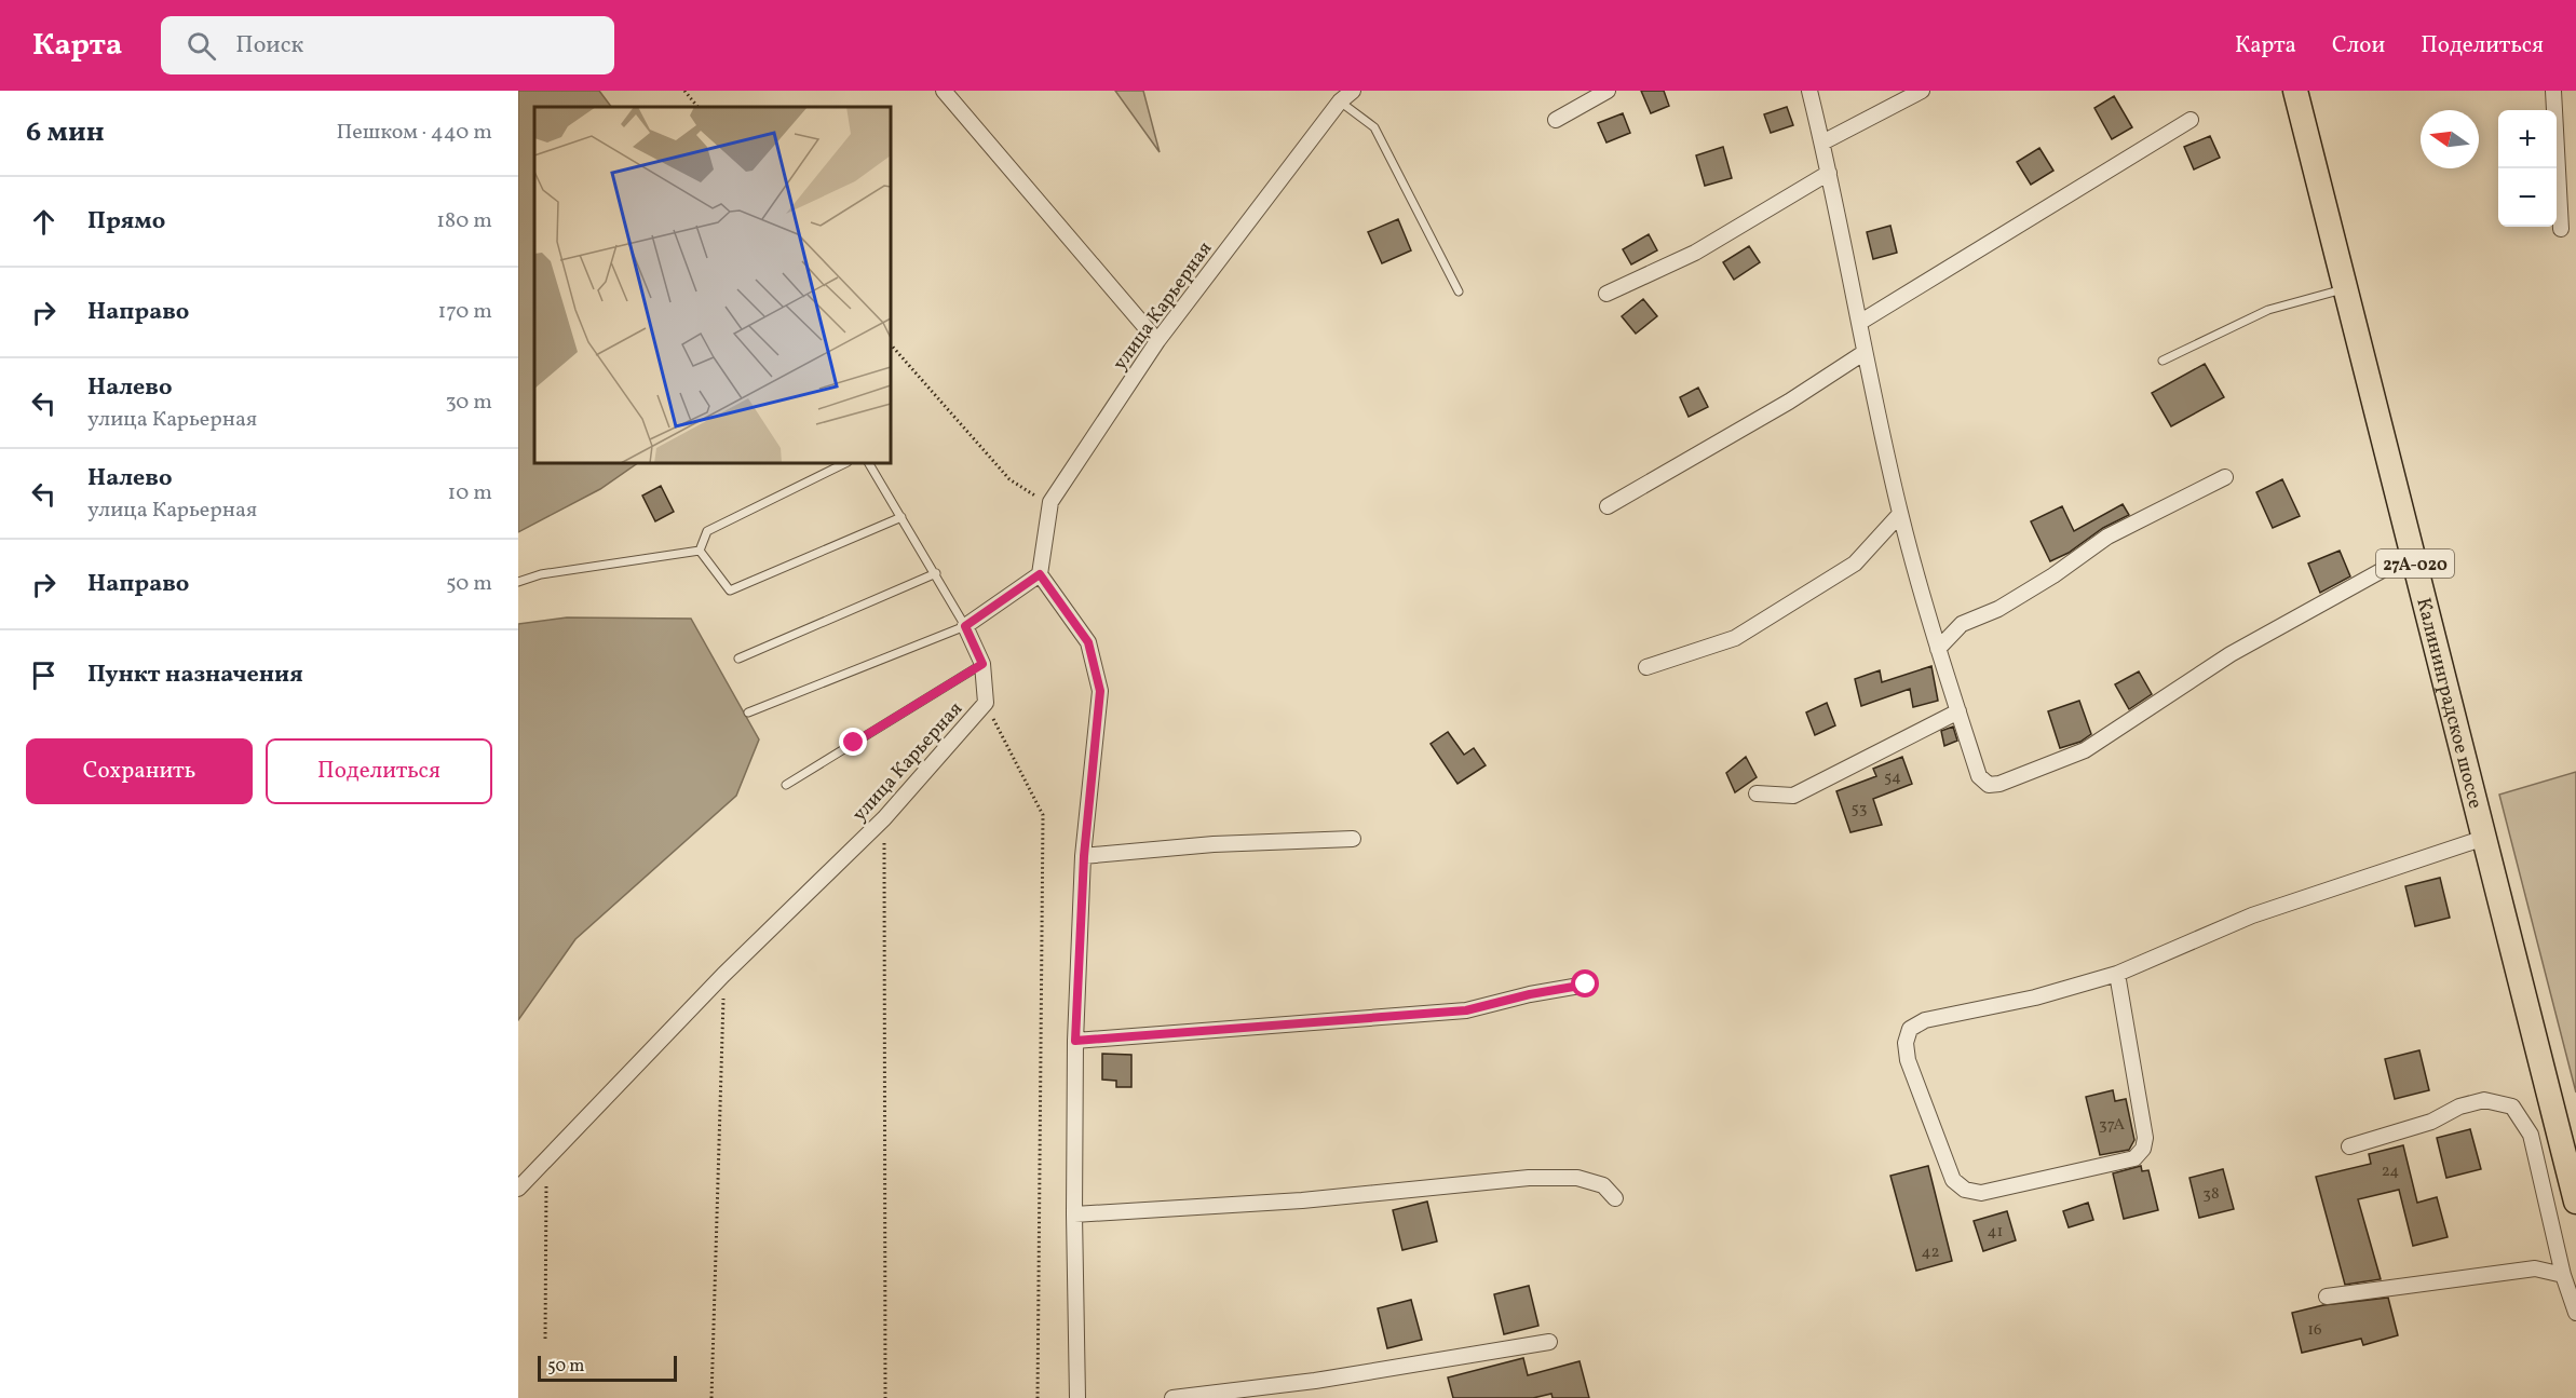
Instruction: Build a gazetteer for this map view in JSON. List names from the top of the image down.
{
  "streets": {
    "main road": ["27А-020", "Калининградское шоссе"],
    "street": ["улица Карьерная"]
  },
  "house_numbers": [
    "54",
    "53",
    "37А",
    "24",
    "38",
    "41",
    "42",
    "16"
  ],
  "scale_bar": "50 m",
  "north": "left",
  "page": {
    "header": "Карта",
    "search": "Поиск",
    "nav": ["Карта", "Слои", "Поделиться"],
    "heading": ["6 мин", "Пешком · 440 m"],
    "map_buttons": ["+", "−"],
    "list": [
      ["Прямо", "180 m"],
      ["Направо", "170 m"],
      ["Налево", "улица Карьерная", "30 m"],
      ["Налево", "улица Карьерная", "10 m"],
      ["Направо", "50 m"],
      "Пункт назначения"
    ],
    "buttons": ["Сохранить", "Поделиться"],
    "scale": "50 m"
  }
}
